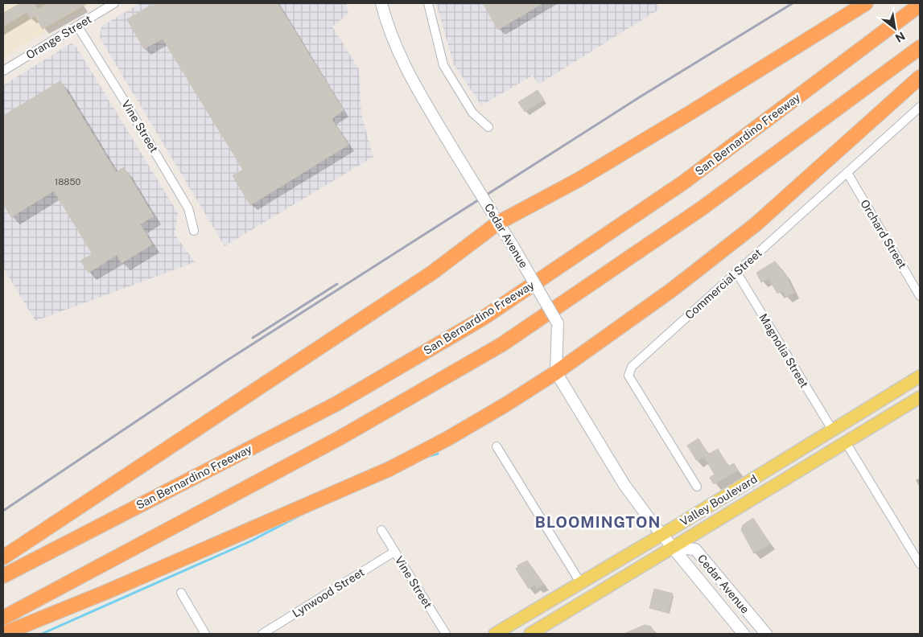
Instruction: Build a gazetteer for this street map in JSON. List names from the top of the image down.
{
  "streets": {
    "highway": ["San Bernardino Freeway"],
    "main road": ["Cedar Avenue", "Valley Boulevard"],
    "street": [
      "Orange Street",
      "Vine Street",
      "Orchard Street",
      "Commercial Street",
      "Magnolia Street",
      "Lynwood Street"
    ]
  },
  "crossings": [
    ["Orange Street", "Vine Street"],
    ["Vine Street", "Lynwood Street"],
    ["Orchard Street", "Commercial Street"],
    ["Cedar Avenue", "Valley Boulevard"],
    ["Commercial Street", "Magnolia Street"],
    ["Magnolia Street", "Valley Boulevard"]
  ],
  "districts": ["BLOOMINGTON"],
  "house_numbers": ["18850"],
  "north": "bottom right"
}
